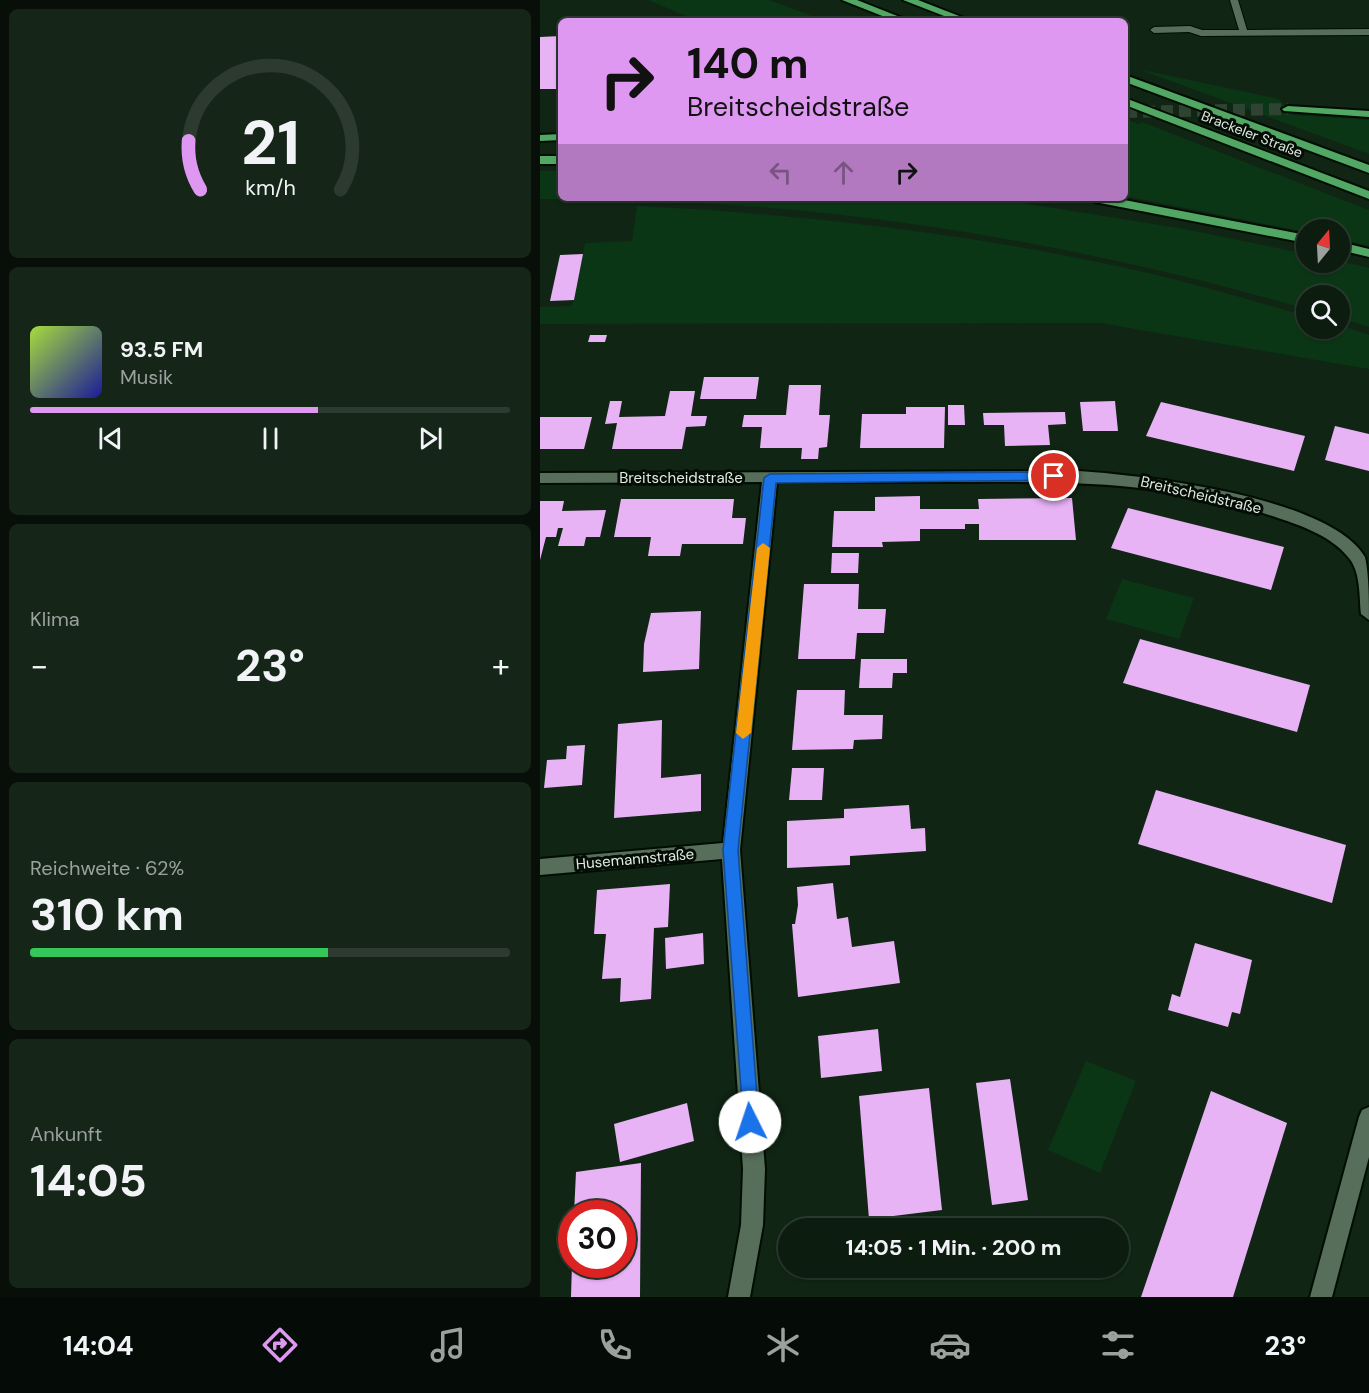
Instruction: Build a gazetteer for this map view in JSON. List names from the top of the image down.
{
  "streets": {
    "highway": ["Brackeler Straße"],
    "street": ["Breitscheidstraße", "Husemannstraße"]
  },
  "north": "top",
  "page": {
    "turn": ["140 m", "Breitscheidstraße"],
    "song": ["93.5 FM", "Musik"],
    "tile": [
      "Klima",
      ["Reichweite · 62%", "310 km"],
      ["Ankunft", "14:05"]
    ],
    "heat": ["−", "23°", "+"],
    "limit": "30",
    "trip": "14:05 · 1 Min. · 200 m",
    "tabs": ["14:04", "23°"],
    "gauge": ["21", "km/h"]
  }
}
